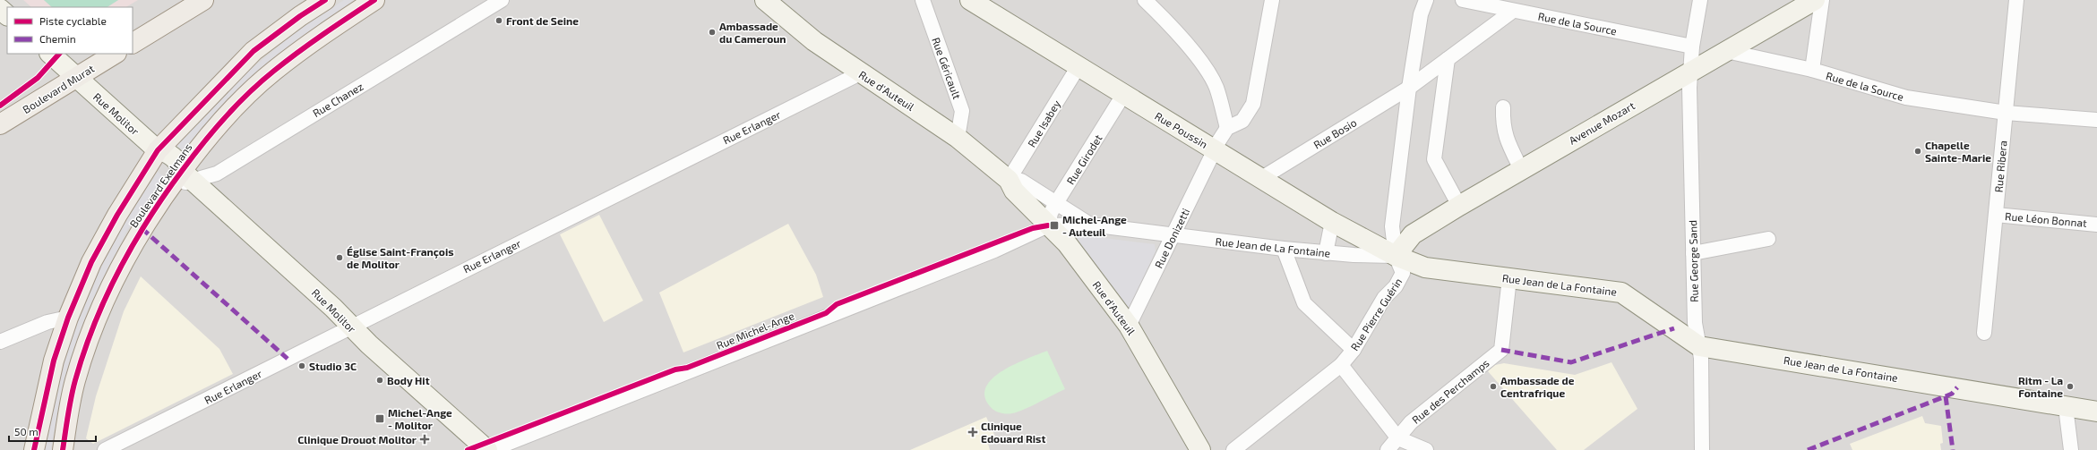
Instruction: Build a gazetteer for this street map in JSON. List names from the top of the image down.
{
  "streets": {
    "main road": ["Boulevard Murat", "Boulevard Exelmans"],
    "street": [
      "Rue de la Source",
      "Rue Géricault",
      "Rue d'Auteuil",
      "Rue Chanez",
      "Rue Molitor",
      "Avenue Mozart",
      "Rue Isabey",
      "Rue Erlanger",
      "Rue Poussin",
      "Rue Bosio",
      "Rue Girodet",
      "Rue Ribera",
      "Rue Léon Bonnat",
      "Rue Donizetti",
      "Rue Jean de La Fontaine",
      "Rue George Sand",
      "Rue Pierre Guérin",
      "Rue Michel-Ange",
      "Rue des Perchamps"
    ]
  },
  "crossings": [
    ["Rue de la Source", "Avenue Mozart"],
    ["Rue de la Source", "Rue Bosio"],
    ["Rue de la Source", "Rue Ribera"],
    ["Rue de la Source", "Rue George Sand"],
    ["Rue Géricault", "Rue d'Auteuil"],
    ["Boulevard Murat", "Rue Molitor"],
    ["Rue d'Auteuil", "Rue Isabey"],
    ["Rue d'Auteuil", "Rue Erlanger"],
    ["Rue d'Auteuil", "Rue Girodet"],
    ["Rue d'Auteuil", "Rue Donizetti"],
    ["Rue d'Auteuil", "Rue Jean de La Fontaine"],
    ["Rue d'Auteuil", "Rue Michel-Ange"],
    ["Rue Chanez", "Rue Molitor"],
    ["Rue Chanez", "Boulevard Exelmans"],
    ["Rue Molitor", "Rue Erlanger"],
    ["Rue Molitor", "Boulevard Exelmans"],
    ["Avenue Mozart", "Rue Poussin"],
    ["Avenue Mozart", "Rue Jean de La Fontaine"],
    ["Avenue Mozart", "Rue George Sand"],
    ["Avenue Mozart", "Rue Pierre Guérin"],
    ["Rue Isabey", "Rue Poussin"],
    ["Rue Poussin", "Rue Bosio"],
    ["Rue Poussin", "Rue Girodet"],
    ["Rue Poussin", "Rue Donizetti"],
    ["Rue Poussin", "Rue Jean de La Fontaine"],
    ["Rue Poussin", "Rue Pierre Guérin"],
    ["Rue Bosio", "Rue Pierre Guérin"],
    ["Rue Girodet", "Rue Jean de La Fontaine"],
    ["Rue Girodet", "Rue Michel-Ange"],
    ["Rue Ribera", "Rue Léon Bonnat"],
    ["Rue Donizetti", "Rue Jean de La Fontaine"],
    ["Rue Jean de La Fontaine", "Rue George Sand"],
    ["Rue Jean de La Fontaine", "Rue Pierre Guérin"],
    ["Rue Jean de La Fontaine", "Rue Michel-Ange"],
    ["Rue Jean de La Fontaine", "Rue des Perchamps"]
  ],
  "places": {
    "other": [
      "Front de Seine",
      "Ambassade du Cameroun",
      "Chapelle Sainte-Marie",
      "Église Saint-François de Molitor",
      "Studio 3C",
      "Body Hit",
      "Ambassade de Centrafrique",
      "Ritm - La Fontaine"
    ],
    "transit": ["Michel-Ange - Auteuil", "Michel-Ange - Molitor"],
    "health": ["Clinique Edouard Rist", "Clinique Drouot Molitor"]
  },
  "legend": ["Piste cyclable", "Chemin"],
  "scale_bar": "50 m"
}
